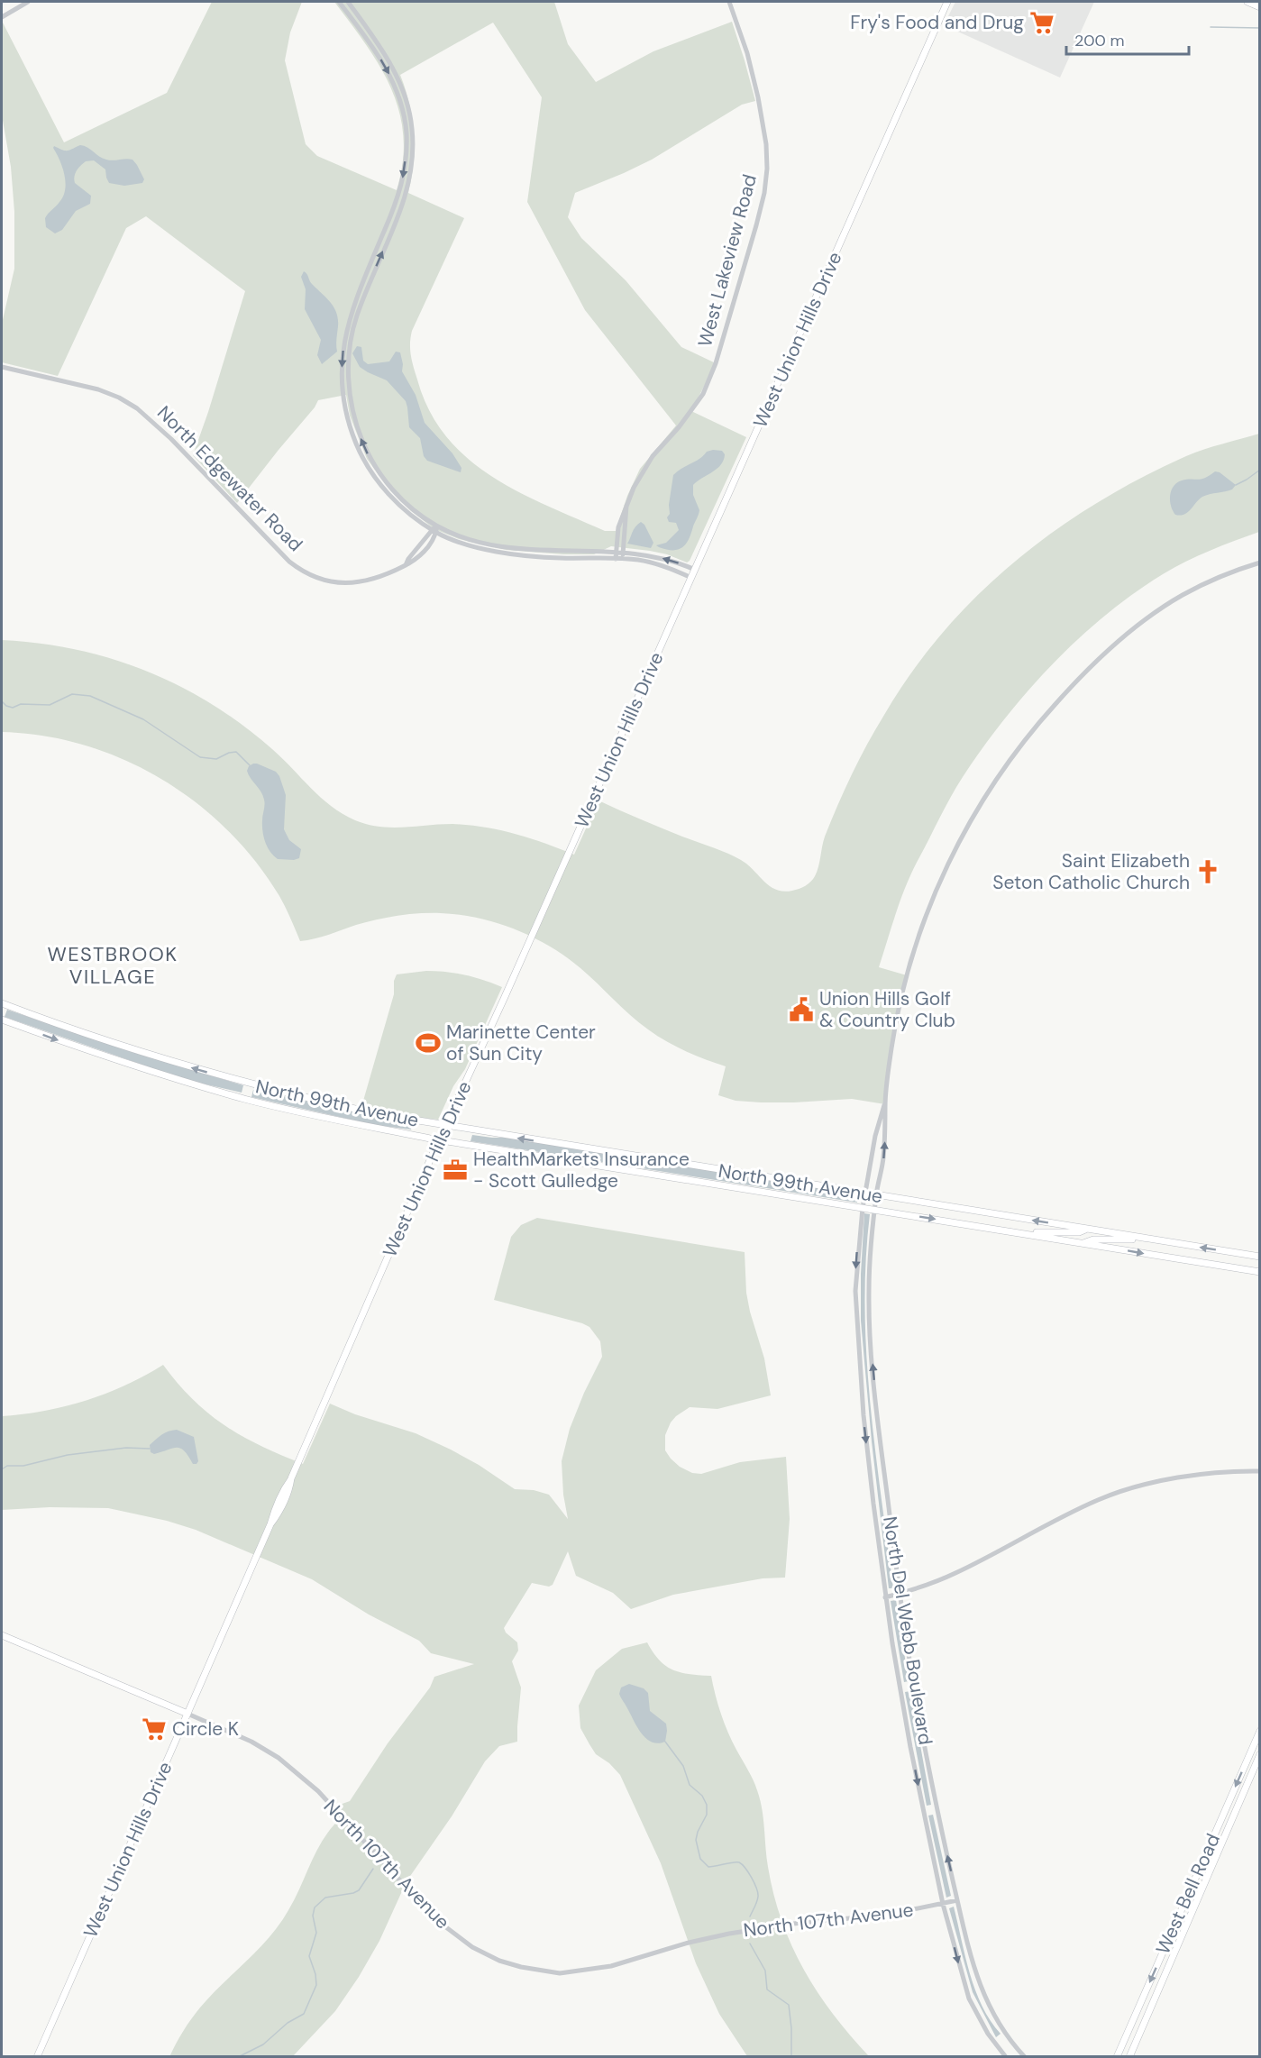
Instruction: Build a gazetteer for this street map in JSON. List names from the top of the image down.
{
  "streets": {
    "main road": [
      "West Union Hills Drive",
      "North 99th Avenue",
      "North 107th Avenue",
      "West Bell Road"
    ],
    "street": ["West Lakeview Road", "North Edgewater Road", "North Del Webb Boulevard"]
  },
  "crossings": [
    ["West Union Hills Drive", "North 99th Avenue"],
    ["West Union Hills Drive", "North 107th Avenue"],
    ["North 99th Avenue", "North Del Webb Boulevard"],
    ["North Del Webb Boulevard", "North 107th Avenue"]
  ],
  "districts": ["WESTBROOK VILLAGE"],
  "places": {
    "supermarket": ["Fry's Food and Drug", "Circle K"],
    "church": ["Saint Elizabeth Seton Catholic Church"],
    "public building": ["Union Hills Golf & Country Club"],
    "sports": ["Marinette Center of Sun City"],
    "office": ["HealthMarkets Insurance - Scott Gulledge"]
  },
  "scale_bar": "200 m"
}
